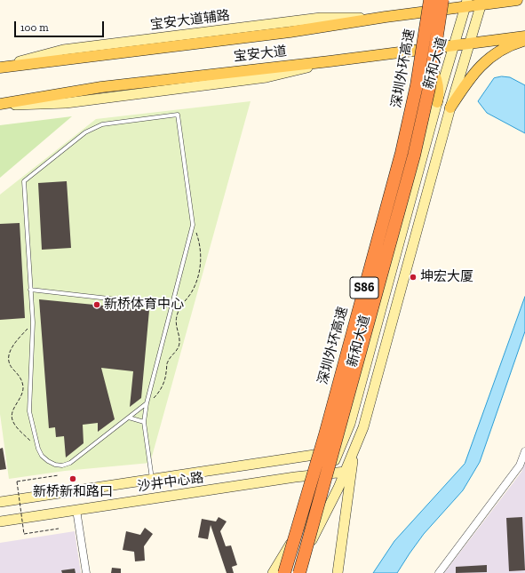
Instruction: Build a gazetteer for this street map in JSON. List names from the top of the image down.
{
  "streets": {
    "highway": ["深圳外环高速", "S86"],
    "main road": ["宝安大道", "新和大道", "沙井中心路"]
  },
  "crossings": [
    ["宝安大道", "新和大道"],
    ["新和大道", "沙井中心路"]
  ],
  "places": ["坤宏大厦", "新桥体育中心", "新桥新和路口"],
  "scale_bar": "100 m"
}
